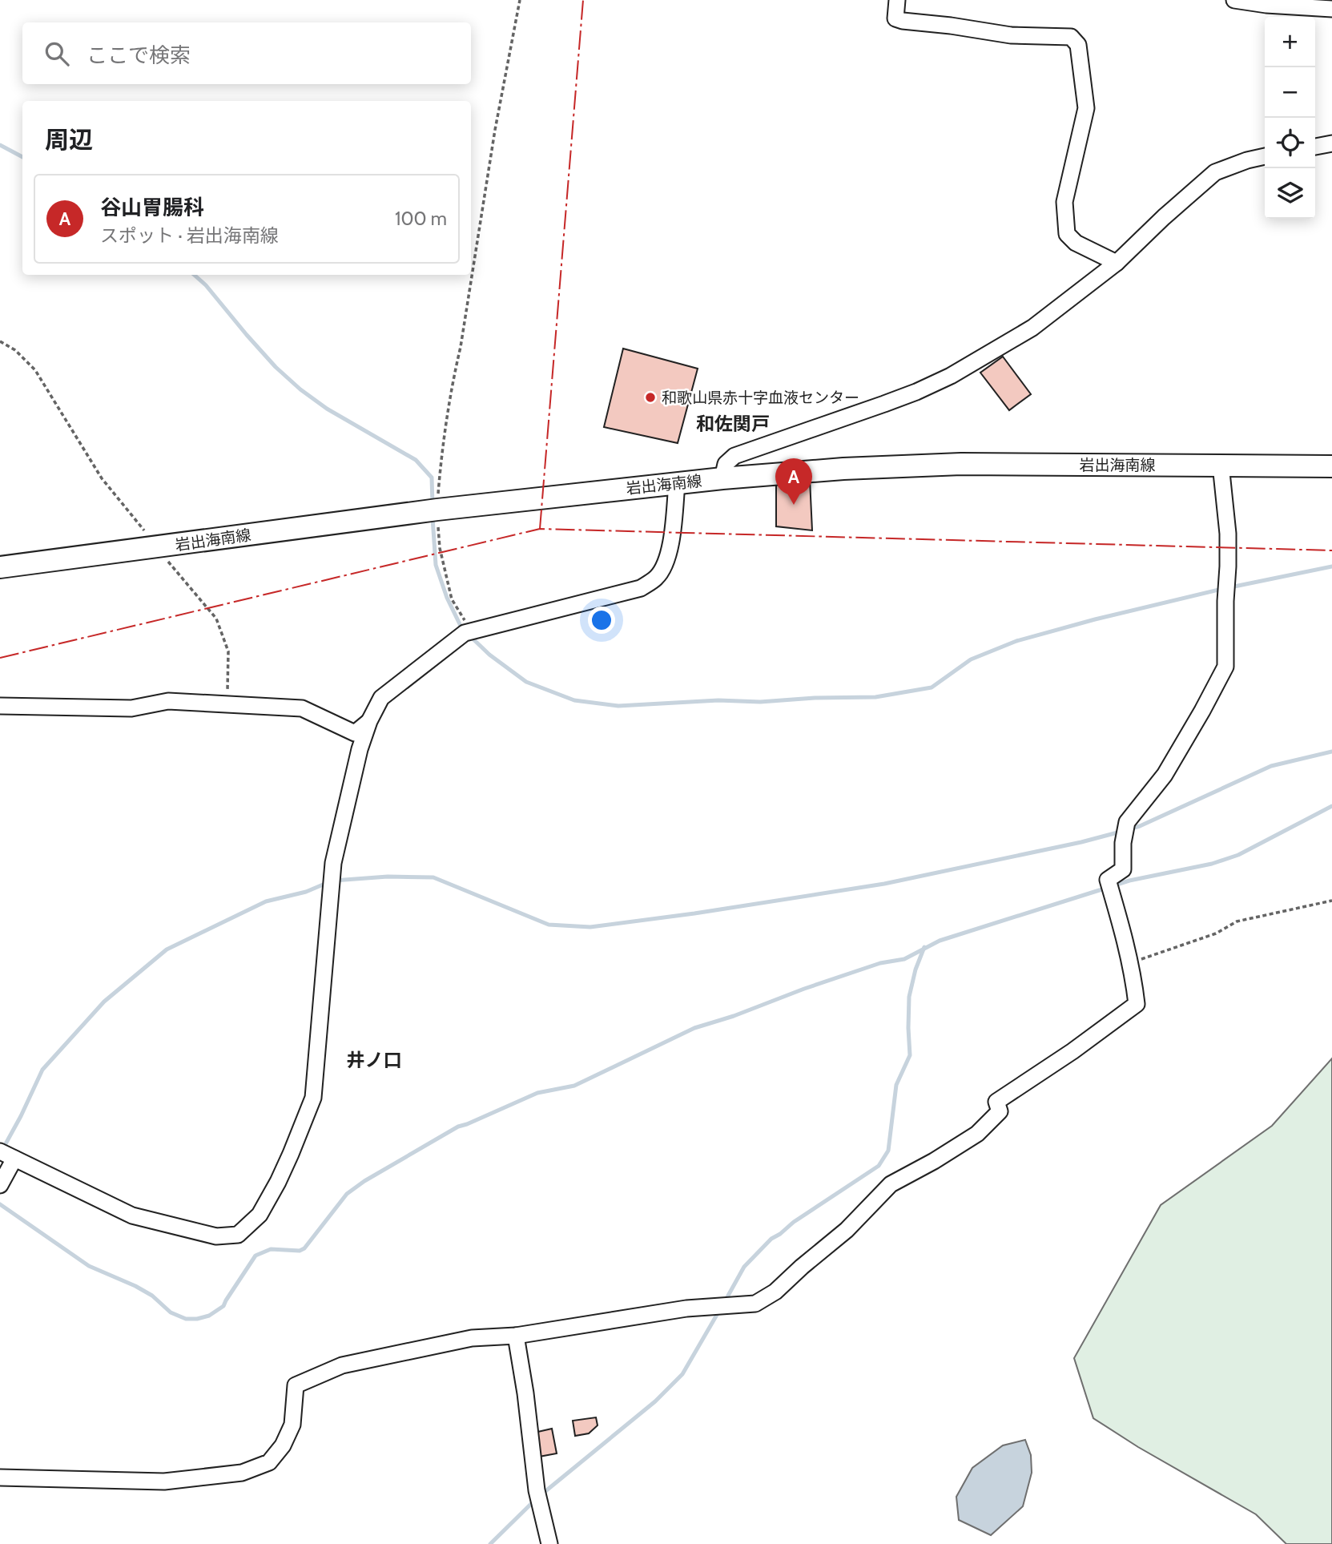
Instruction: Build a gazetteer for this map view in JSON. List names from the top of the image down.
{
  "streets": {
    "main road": ["岩出海南線"]
  },
  "districts": ["和佐関戸", "井ノ口"],
  "places": ["和歌山県赤十字血液センター"],
  "page": {
    "map_buttons": ["+", "−"],
    "search": "ここで検索",
    "heading": "周辺",
    "list": [
      {
        "mark": "A",
        "name": "谷山胃腸科",
        "note": "スポット · 岩出海南線",
        "value": "100 m"
      }
    ],
    "pins": "A"
  }
}
